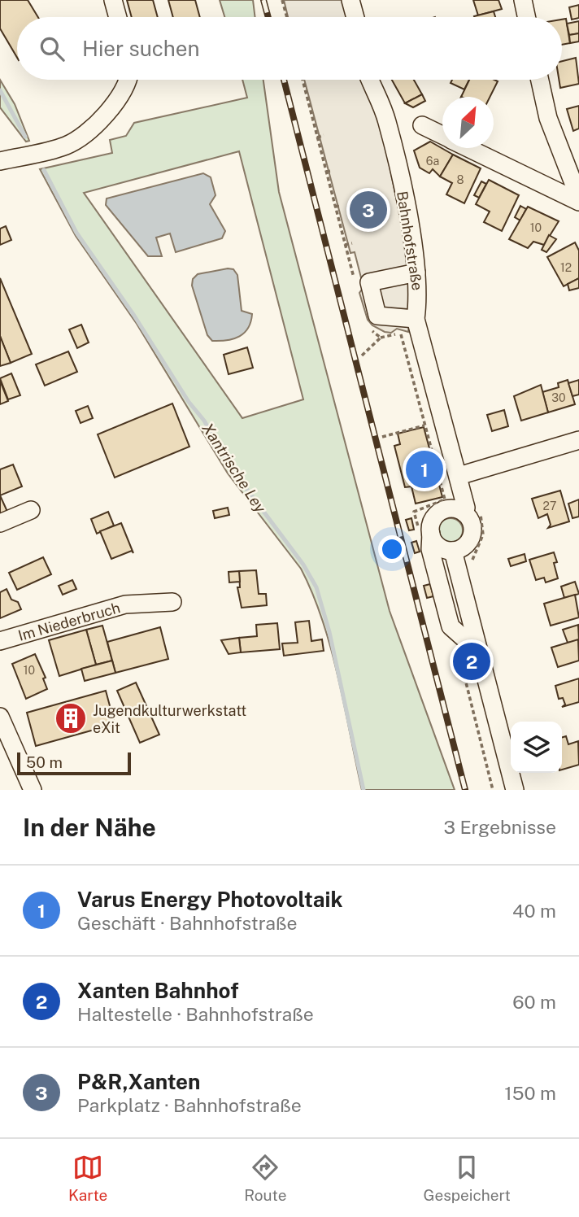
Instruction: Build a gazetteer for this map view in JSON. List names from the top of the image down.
{
  "streets": {
    "street": ["Bahnhofstraße", "Im Niederbruch"]
  },
  "water": ["Xantrische Ley"],
  "places": {
    "building": ["Jugendkulturwerkstatt eXit"]
  },
  "house_numbers": [
    "6a",
    "8",
    "10",
    "12",
    "30",
    "27",
    "10"
  ],
  "scale_bar": "50 m",
  "north": "top right",
  "page": {
    "search": "Hier suchen",
    "pins": ["3", "1", "2"],
    "scale": "50 m",
    "heading": ["In der Nähe", "3 Ergebnisse"],
    "list": [
      {
        "mark": "1",
        "name": "Varus Energy Photovoltaik",
        "note": "Geschäft · Bahnhofstraße",
        "value": "40 m"
      },
      {
        "mark": "2",
        "name": "Xanten Bahnhof",
        "note": "Haltestelle · Bahnhofstraße",
        "value": "60 m"
      },
      {
        "mark": "3",
        "name": "P&R,Xanten",
        "note": "Parkplatz · Bahnhofstraße",
        "value": "150 m"
      }
    ],
    "nav": ["Karte", "Route", "Gespeichert"]
  }
}
